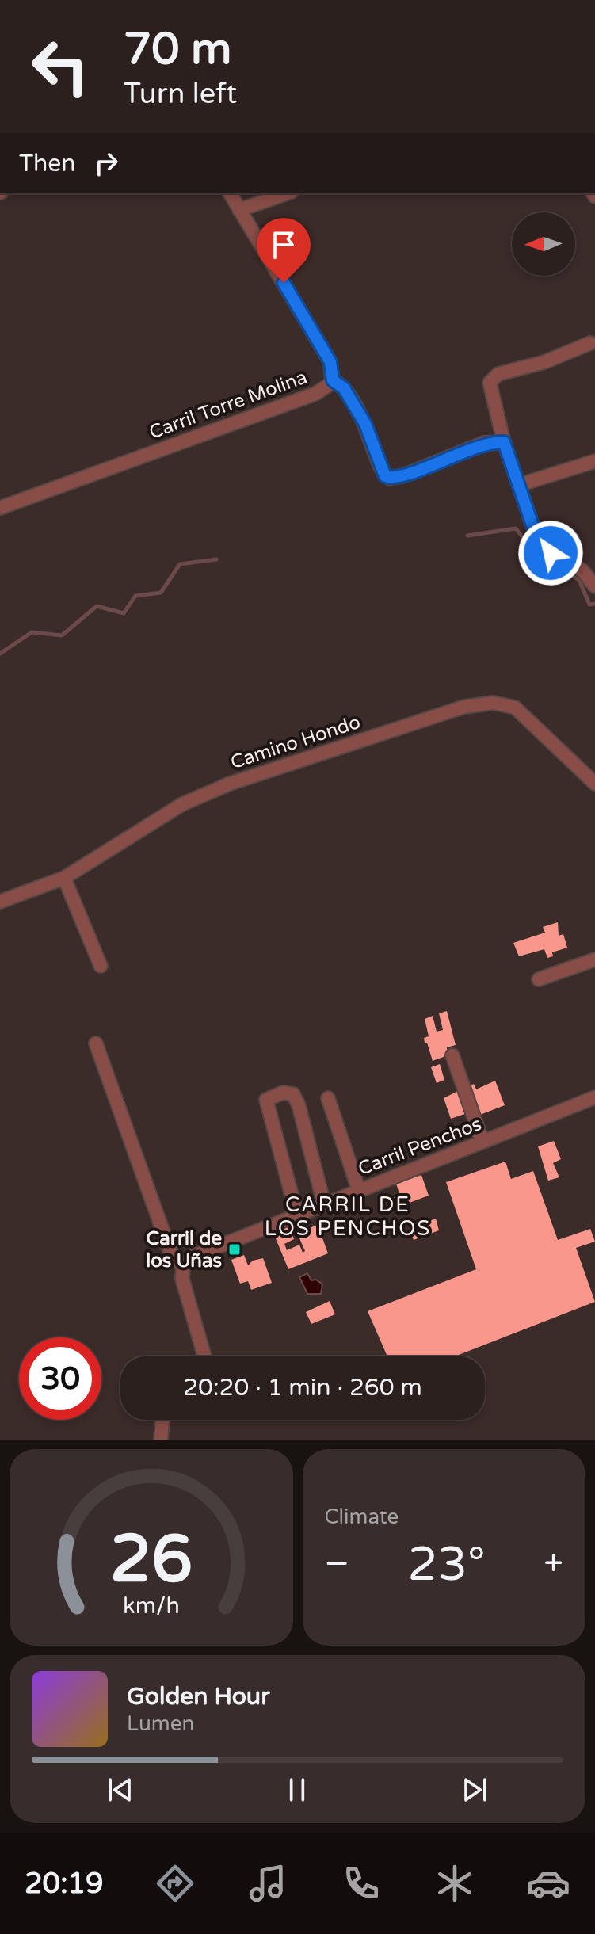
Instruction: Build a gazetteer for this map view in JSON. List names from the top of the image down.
{
  "streets": {
    "street": ["Carril Torre Molina", "Camino Hondo", "Carril Penchos"]
  },
  "districts": ["CARRIL DE LOS PENCHOS"],
  "places": {
    "transit": ["Carril de los Uñas"]
  },
  "north": "left",
  "page": {
    "turn": ["70 m", "Turn left"],
    "then": "Then",
    "limit": "30",
    "trip": "20:20 · 1 min · 260 m",
    "tile": "Climate",
    "heat": ["−", "23°", "+"],
    "song": ["Golden Hour", "Lumen"],
    "tabs": "20:19",
    "gauge": ["26", "km/h"]
  }
}
